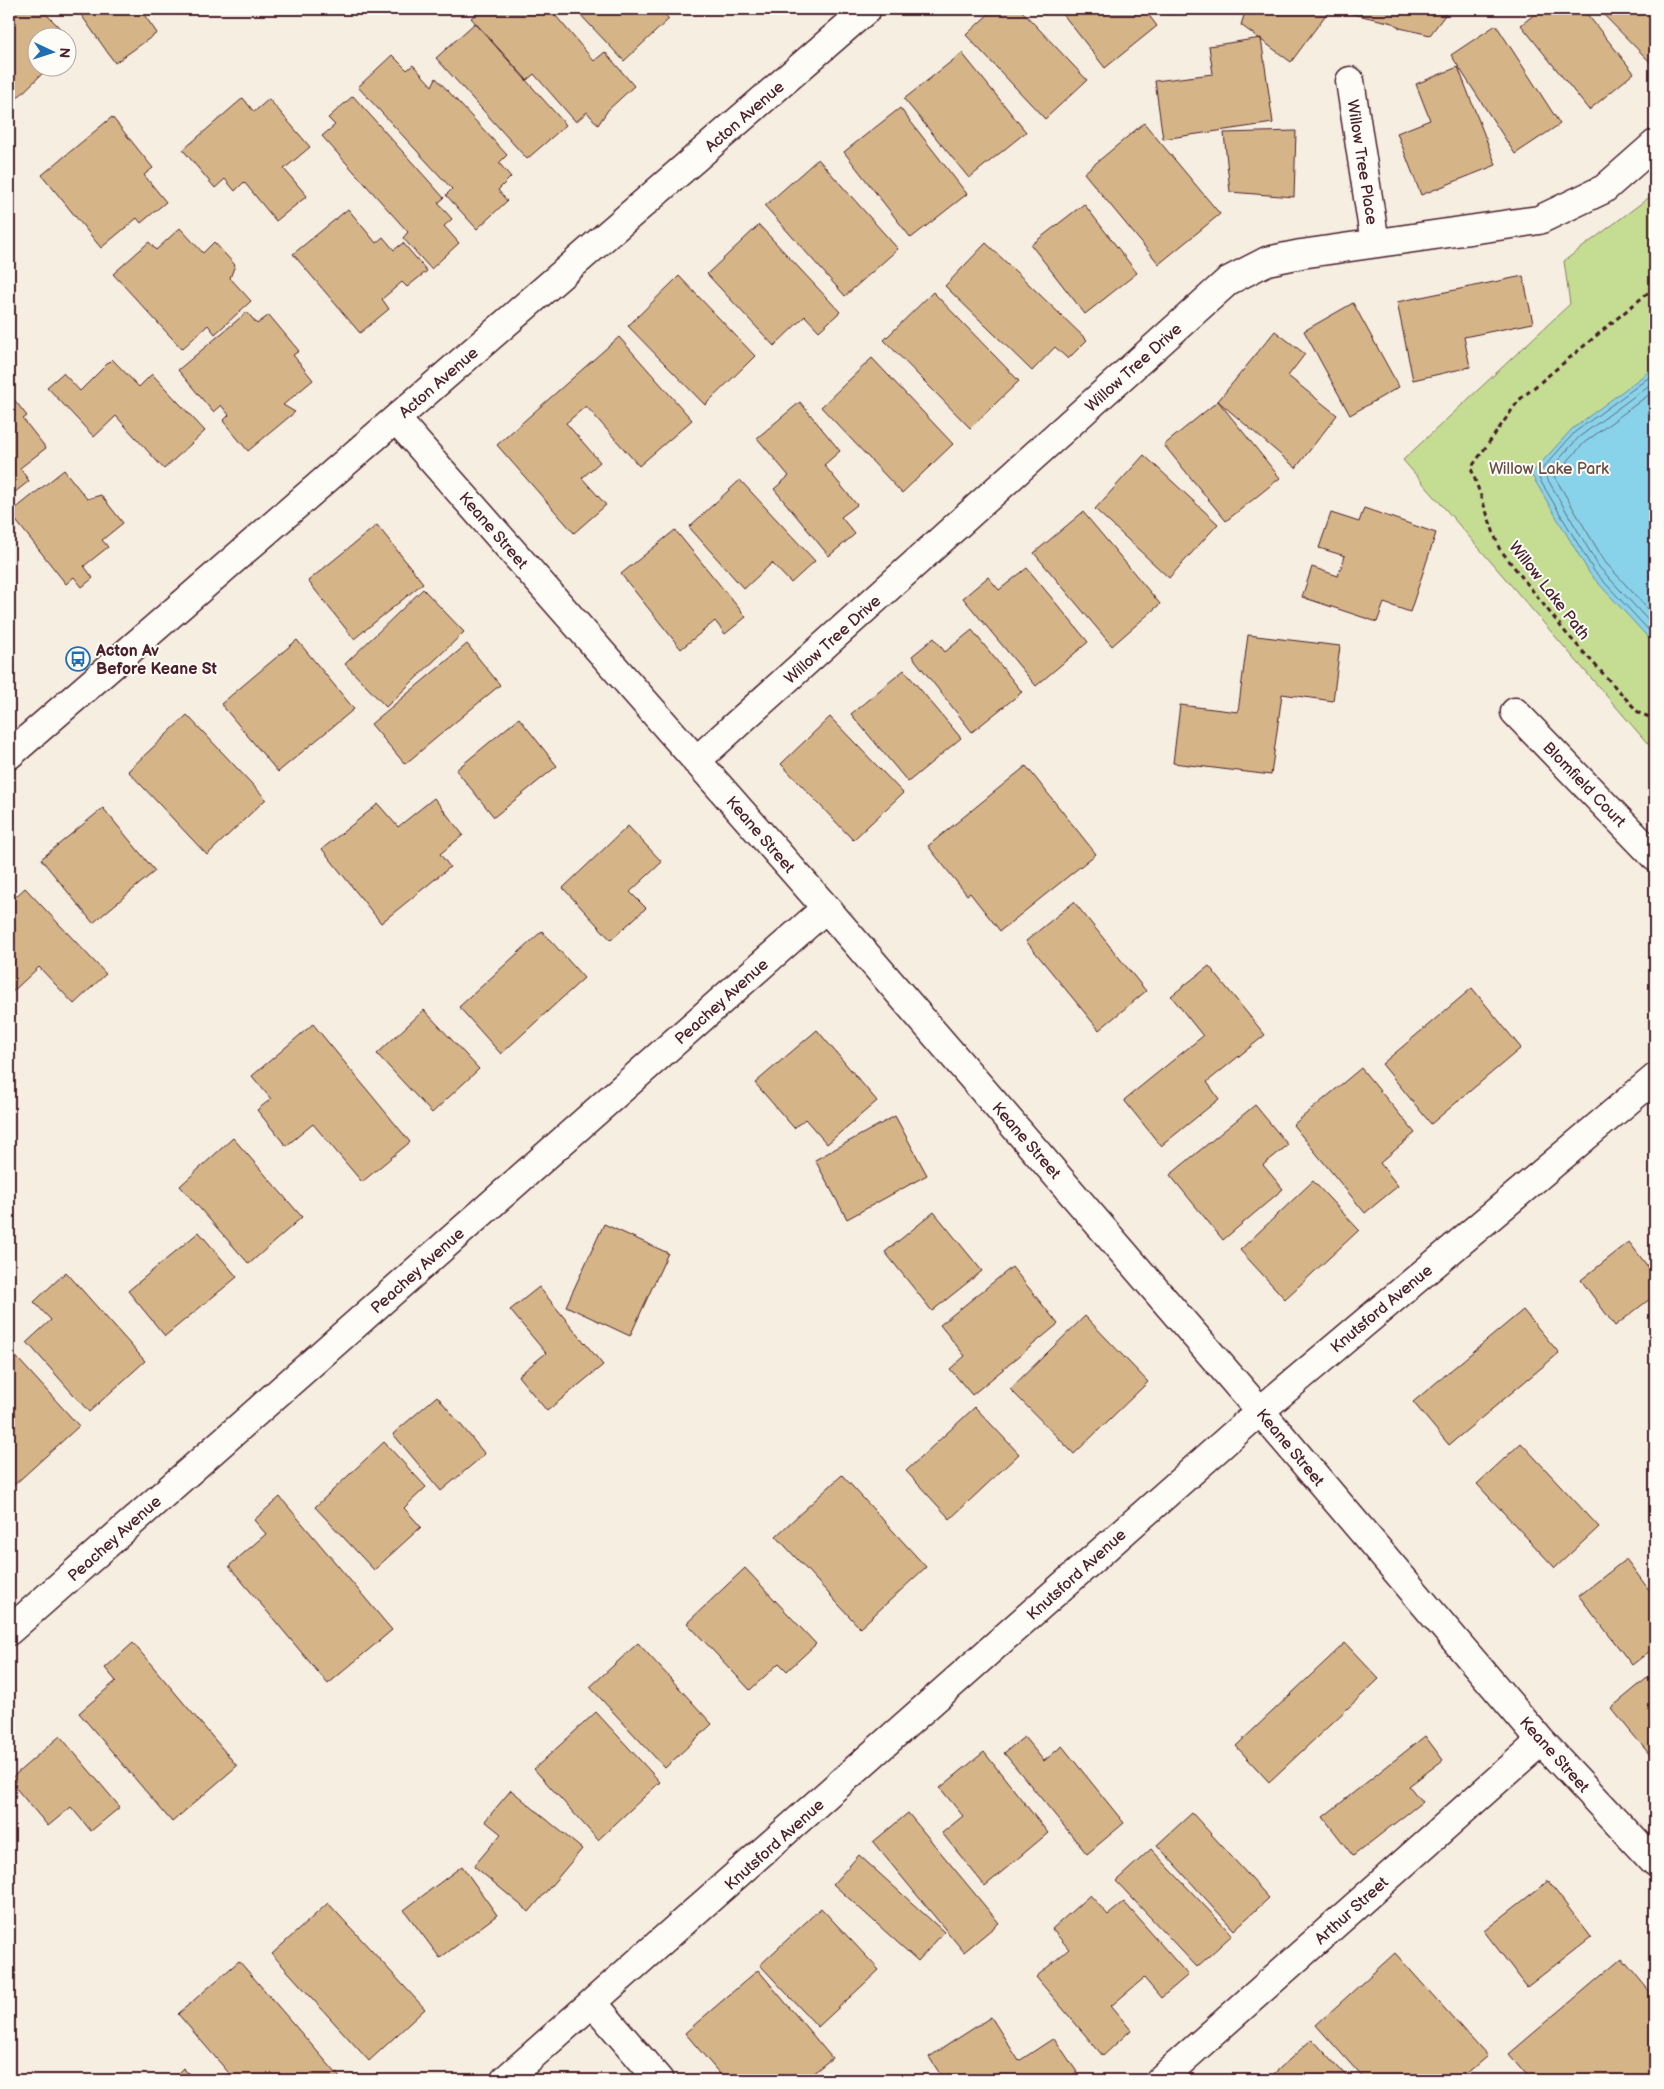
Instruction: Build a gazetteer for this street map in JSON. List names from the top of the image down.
{
  "streets": {
    "street": [
      "Acton Avenue",
      "Willow Tree Place",
      "Willow Tree Drive",
      "Keane Street",
      "Blomfield Court",
      "Peachey Avenue",
      "Knutsford Avenue",
      "Arthur Street"
    ],
    "path": ["Willow Lake Path"]
  },
  "crossings": [
    ["Acton Avenue", "Keane Street"],
    ["Willow Tree Place", "Willow Tree Drive"],
    ["Willow Tree Drive", "Keane Street"],
    ["Keane Street", "Peachey Avenue"],
    ["Keane Street", "Knutsford Avenue"],
    ["Keane Street", "Arthur Street"]
  ],
  "parks": ["Willow Lake Park"],
  "places": {
    "bus stop": ["Acton Av Before Keane St"]
  },
  "north": "right"
}
